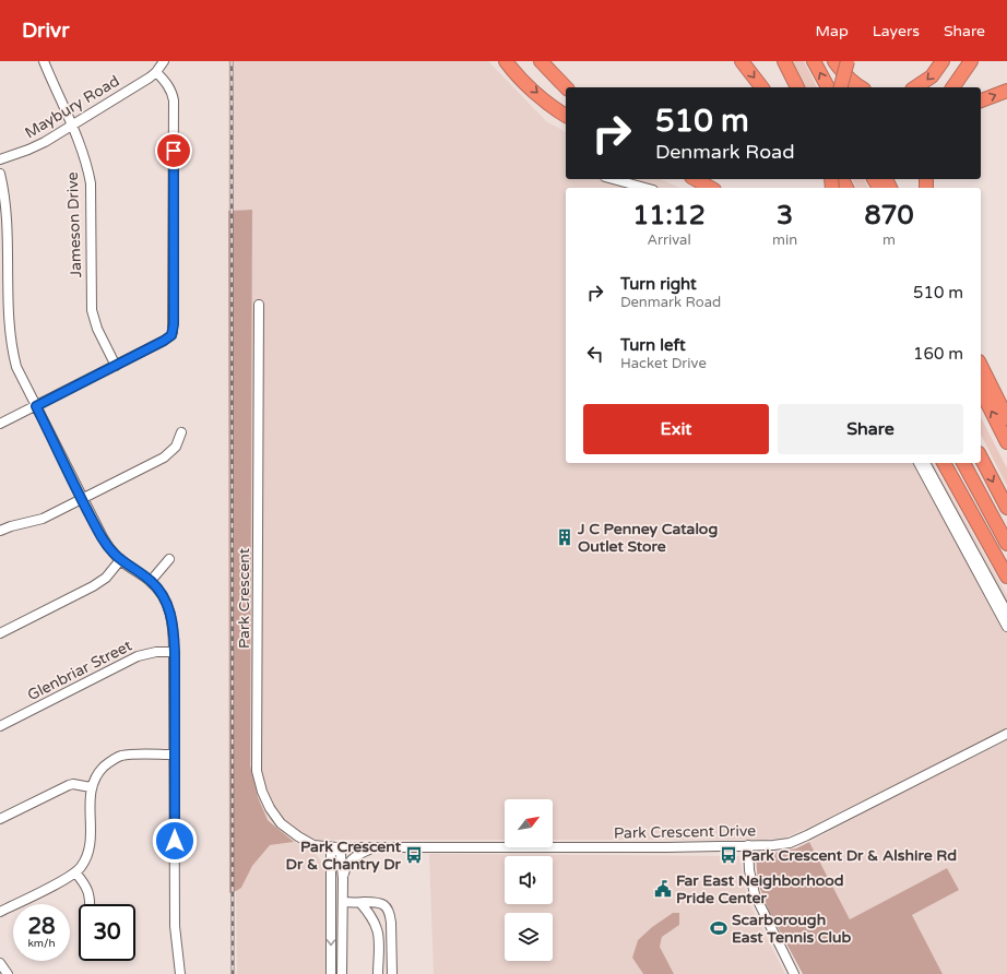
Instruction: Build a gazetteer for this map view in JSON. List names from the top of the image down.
{
  "streets": {
    "street": [
      "Maybury Road",
      "Jameson Drive",
      "Park Crescent",
      "Glenbriar Street",
      "Park Crescent Drive"
    ]
  },
  "crossings": [
    ["Maybury Road", "Jameson Drive"],
    ["Park Crescent", "Park Crescent Drive"]
  ],
  "places": {
    "building": ["J C Penney Catalog Outlet Store"],
    "bus stop": ["Park Crescent Dr & Chantry Dr", "Park Crescent Dr & Alshire Rd"],
    "public building": ["Far East Neighborhood Pride Center"],
    "sports": ["Scarborough East Tennis Club"]
  },
  "north": "top right",
  "page": {
    "header": "Drivr",
    "nav": ["Map", "Layers", "Share"],
    "turn": ["510 m", "Denmark Road"],
    "eta": [
      "11:12",
      "Arrival",
      "3",
      "min",
      "870",
      "m"
    ],
    "list": [
      {
        "name": "Turn right",
        "note": "Denmark Road",
        "value": "510 m"
      },
      {
        "name": "Turn left",
        "note": "Hacket Drive",
        "value": "160 m"
      }
    ],
    "buttons": ["Exit", "Share"],
    "speed": "28 km/h",
    "limit": "30"
  }
}
